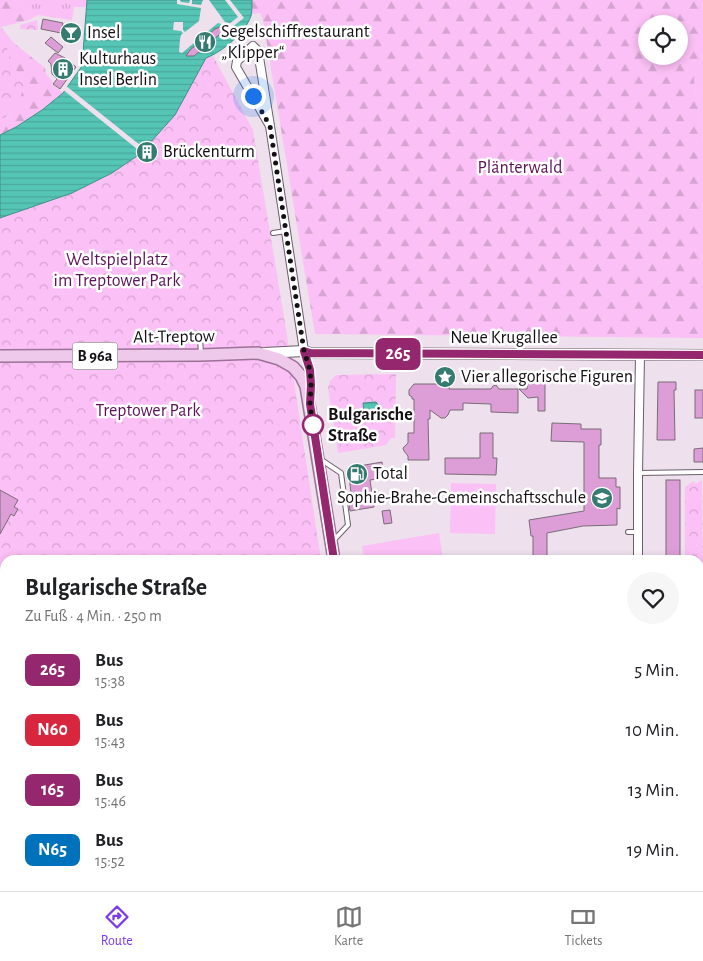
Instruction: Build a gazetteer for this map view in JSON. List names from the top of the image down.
{
  "streets": {
    "main road": ["Alt-Treptow", "B 96a"],
    "street": ["Neue Krugallee"]
  },
  "crossings": [
    ["Alt-Treptow", "Neue Krugallee"],
    ["Alt-Treptow", "B 96a"]
  ],
  "parks": ["Plänterwald", "Weltspielplatz im Treptower Park", "Treptower Park"],
  "places": {
    "bar": ["Insel"],
    "restaurant": ["Segelschiffrestaurant „Klipper“"],
    "building": ["Kulturhaus Insel Berlin", "Brückenturm"],
    "place": ["Vier allegorische Figuren"],
    "other": ["Bulgarische Straße"],
    "fuel station": ["Total"],
    "school or university": ["Sophie-Brahe-Gemeinschaftsschule"]
  },
  "lines": ["bus line 265"],
  "page": {
    "on_map": "265",
    "heading": ["Bulgarische Straße", "Zu Fuß · 4 Min. · 250 m"],
    "list": [
      {
        "mark": "265",
        "name": "Bus",
        "note": "15:38",
        "value": "5 Min."
      },
      {
        "mark": "N60",
        "name": "Bus",
        "note": "15:43",
        "value": "10 Min."
      },
      {
        "mark": "165",
        "name": "Bus",
        "note": "15:46",
        "value": "13 Min."
      },
      {
        "mark": "N65",
        "name": "Bus",
        "note": "15:52",
        "value": "19 Min."
      }
    ],
    "tabs": ["Route", "Karte", "Tickets"]
  }
}
